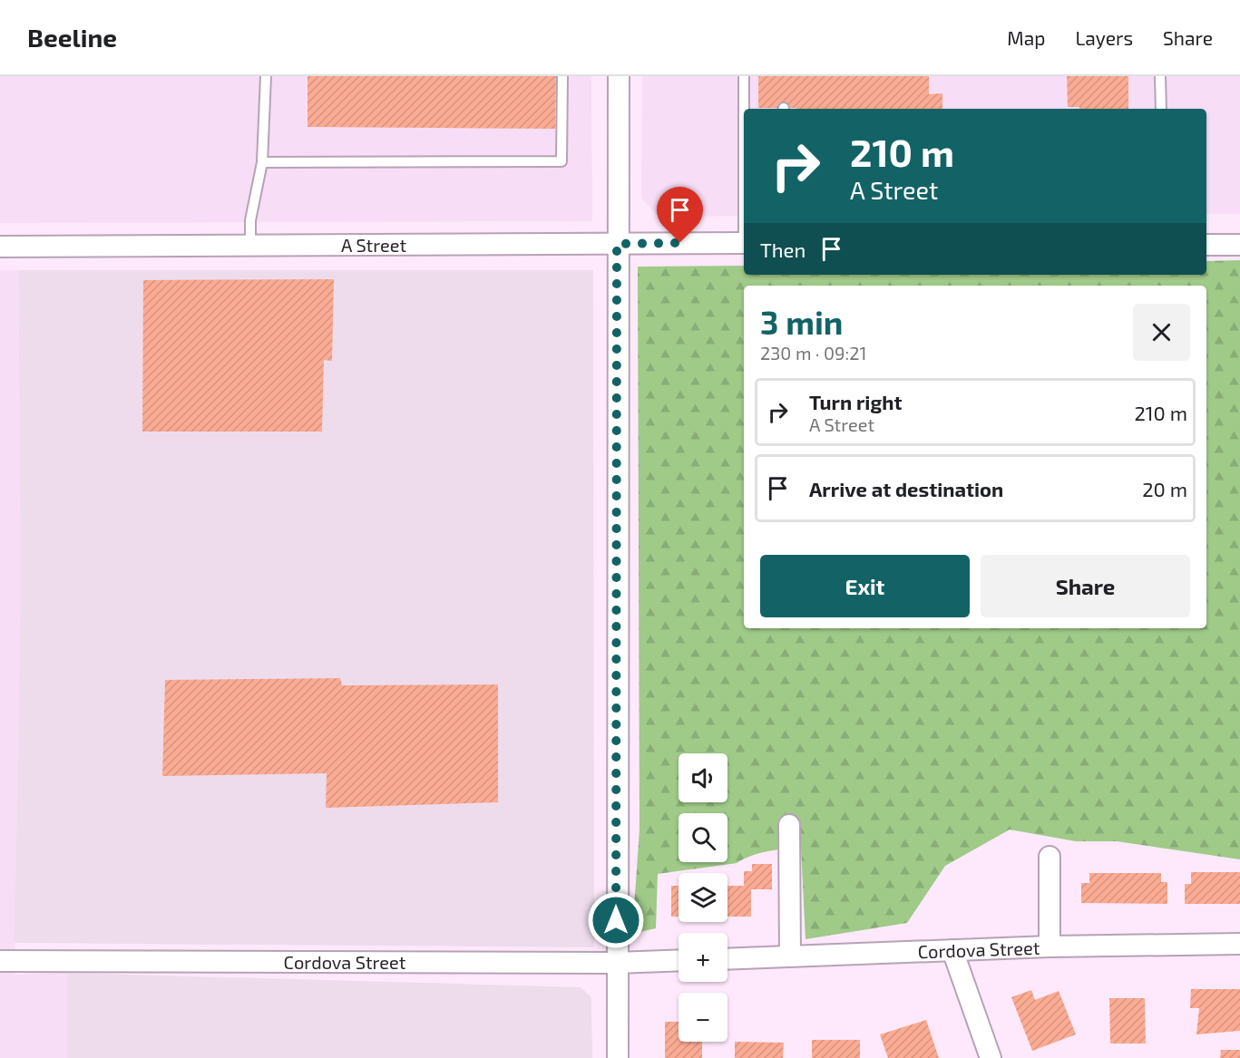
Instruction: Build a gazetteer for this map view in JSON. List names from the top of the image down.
{
  "streets": {
    "street": ["A Street", "Cordova Street"]
  },
  "page": {
    "header": "Beeline",
    "nav": ["Map", "Layers", "Share"],
    "turn": ["210 m", "A Street"],
    "then": "Then",
    "heading": ["3 min", "230 m · 09:21"],
    "list": [
      {
        "name": "Turn right",
        "note": "A Street",
        "value": "210 m"
      },
      {
        "name": "Arrive at destination",
        "value": "20 m"
      }
    ],
    "buttons": ["Exit", "Share"],
    "map_buttons": ["+", "−"]
  }
}
